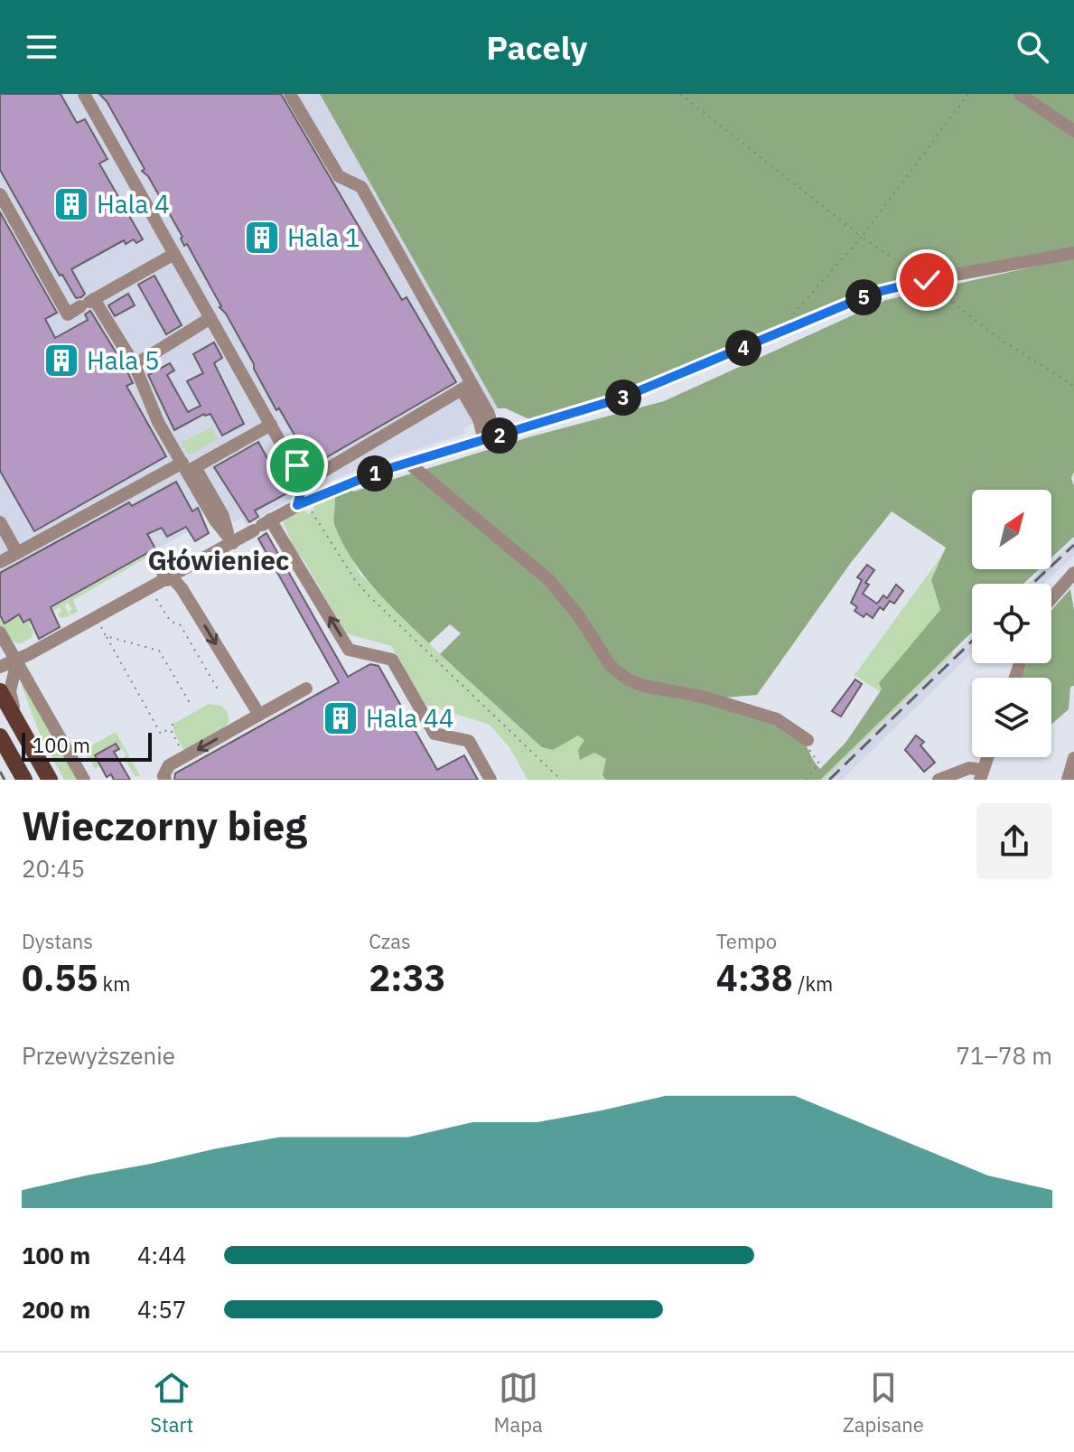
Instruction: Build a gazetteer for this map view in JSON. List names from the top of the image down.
{
  "districts": ["Główieniec"],
  "places": {
    "building": [
      "Hala 4",
      "Hala 1",
      "Hala 5",
      "Hala 44"
    ]
  },
  "scale_bar": "100 m",
  "north": "top right",
  "page": {
    "header": "Pacely",
    "pins": [
      "5",
      "4",
      "3",
      "2",
      "1"
    ],
    "scale": "100 m",
    "heading": ["Wieczorny bieg", "20:45"],
    "stats": [
      ["Dystans", "0.55 km"],
      ["Czas", "2:33"],
      ["Tempo", "4:38 /km"]
    ],
    "chart": ["Przewyższenie", "71–78 m"],
    "list": [
      {
        "name": "100 m",
        "note": "4:44"
      },
      {
        "name": "200 m",
        "note": "4:57"
      }
    ],
    "tabs": ["Start", "Mapa", "Zapisane"]
  }
}
